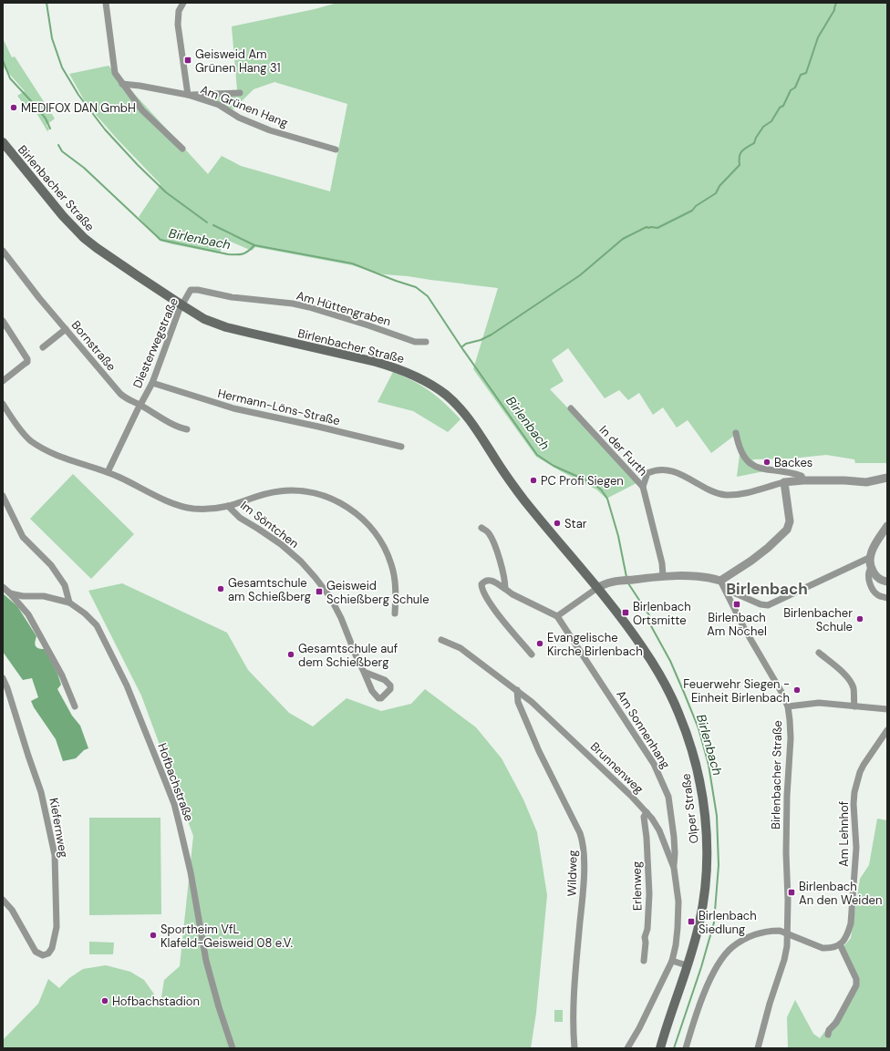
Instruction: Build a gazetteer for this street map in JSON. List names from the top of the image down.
{
  "streets": {
    "main road": ["Birlenbacher Straße", "Olper Straße"],
    "street": [
      "Am Grünen Hang",
      "Am Hüttengraben",
      "Diesterwegstraße",
      "Bornstraße",
      "Hermann-Löns-Straße",
      "In der Furth",
      "Im Söntchen",
      "Am Sonnenhang",
      "Brunnenweg",
      "Hofbachstraße",
      "Kiefernweg",
      "Am Lehnhof",
      "Wildweg",
      "Erlenweg"
    ]
  },
  "crossings": [
    ["Birlenbacher Straße", "Diesterwegstraße"],
    ["Birlenbacher Straße", "Olper Straße"],
    ["Am Hüttengraben", "Diesterwegstraße"],
    ["Diesterwegstraße", "Bornstraße"],
    ["Diesterwegstraße", "Hermann-Löns-Straße"],
    ["Am Sonnenhang", "Brunnenweg"],
    ["Brunnenweg", "Wildweg"],
    ["Brunnenweg", "Erlenweg"]
  ],
  "districts": ["Birlenbach"],
  "water": ["Birlenbach"],
  "places": {
    "transit": [
      "Geisweid Am Grünen Hang 31",
      "Geisweid Schießberg Schule",
      "Birlenbach Am Nöchel",
      "Birlenbach Ortsmitte",
      "Birlenbach An den Weiden",
      "Birlenbach Siedlung"
    ],
    "other": [
      "MEDIFOX DAN GmbH",
      "Backes",
      "PC Profi Siegen",
      "Star",
      "Gesamtschule am Schießberg",
      "Birlenbacher Schule",
      "Evangelische Kirche Birlenbach",
      "Gesamtschule auf dem Schießberg",
      "Feuerwehr Siegen - Einheit Birlenbach",
      "Sportheim VfL Klafeld-Geisweid 08 e.V.",
      "Hofbachstadion"
    ]
  }
}
